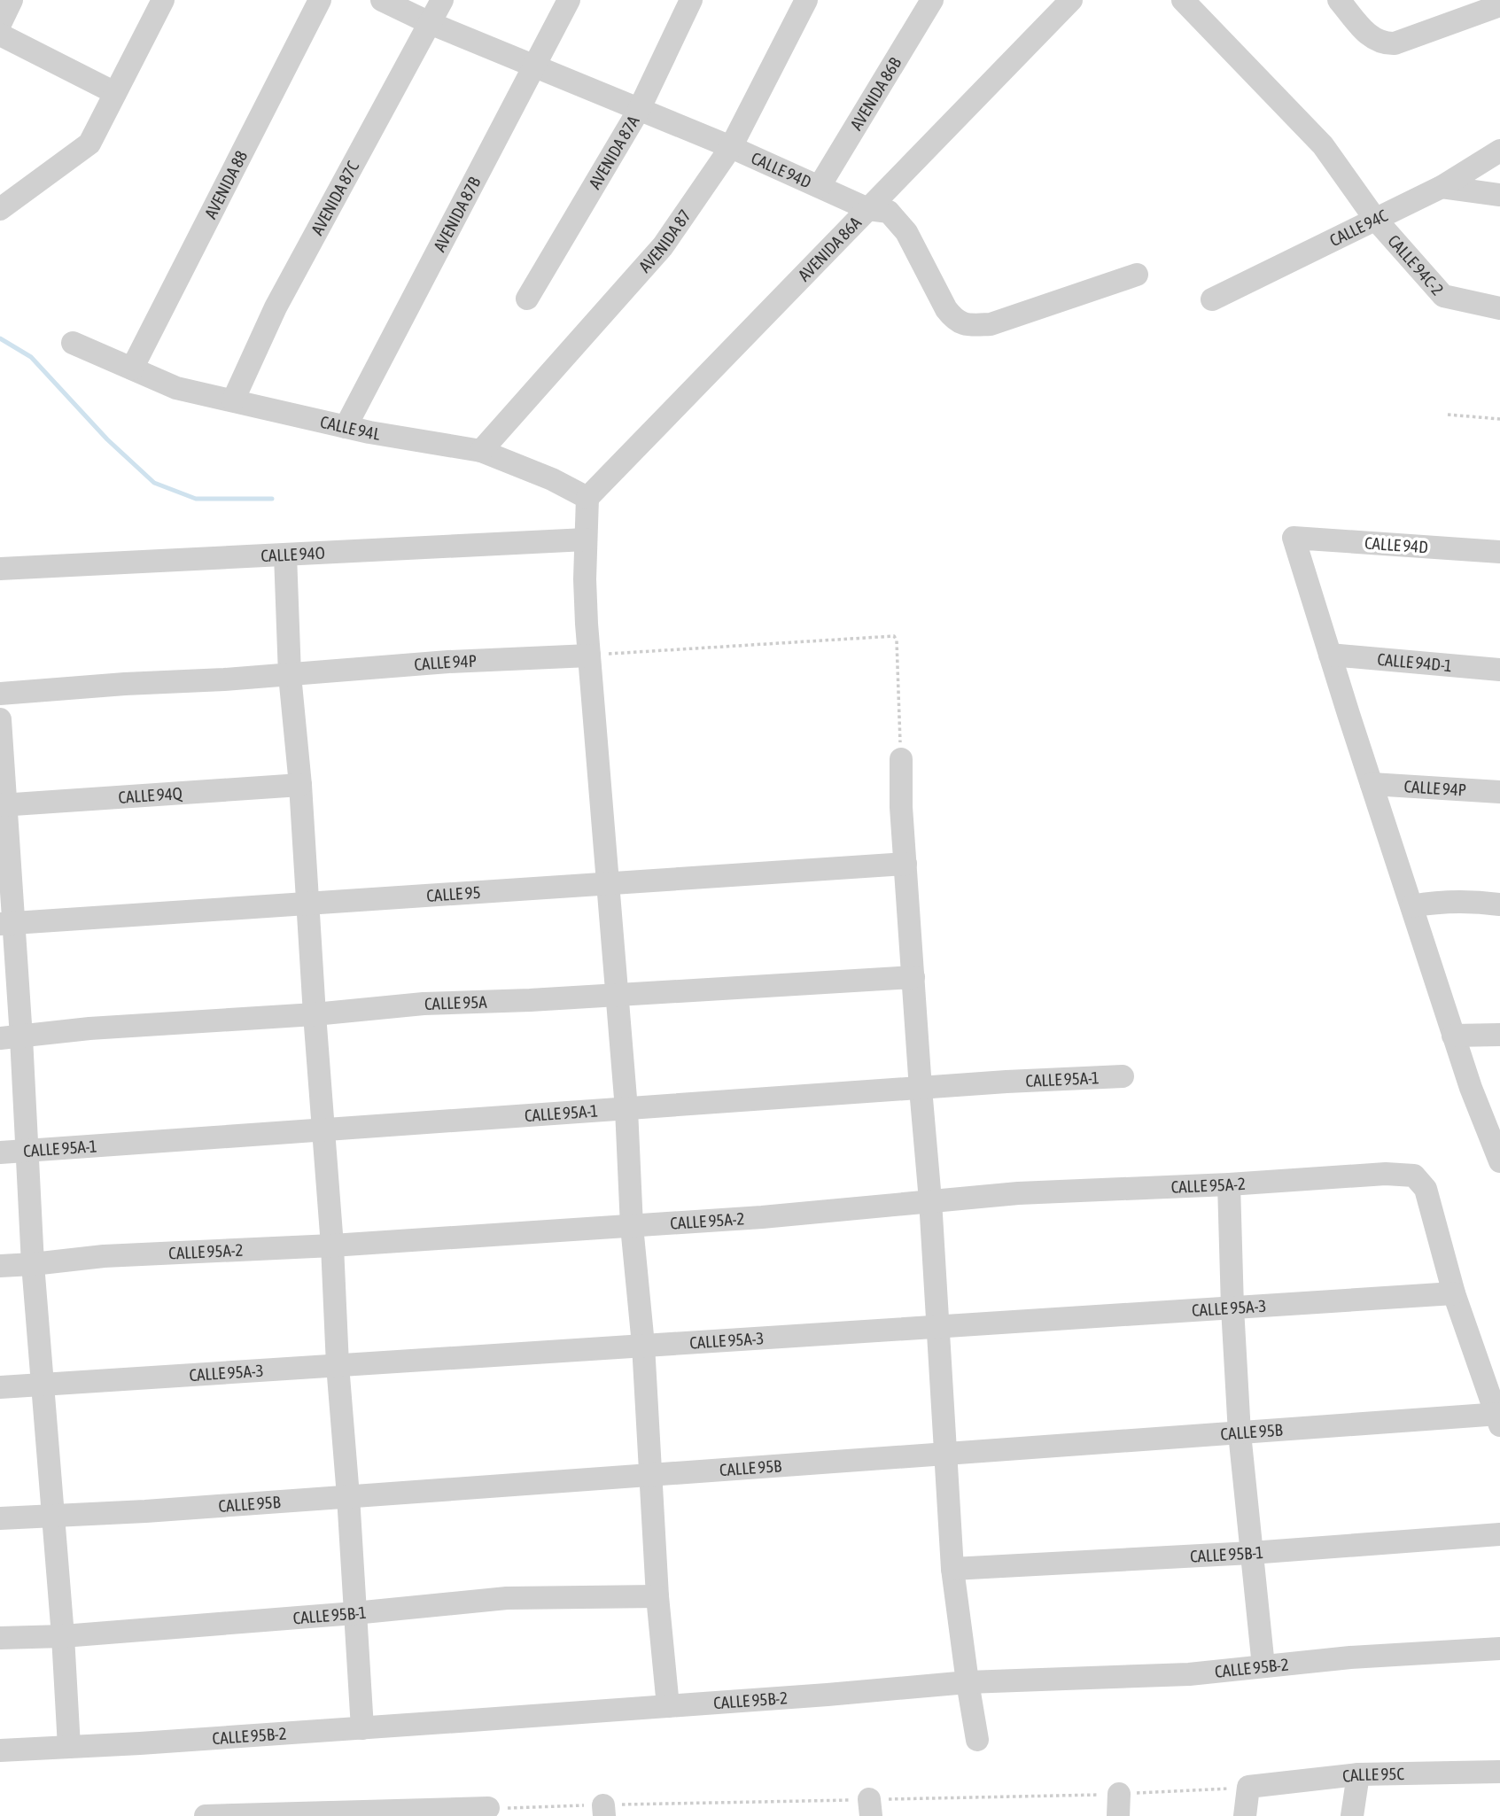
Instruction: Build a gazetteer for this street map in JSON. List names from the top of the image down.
{
  "streets": {
    "street": [
      "AVENIDA 86B",
      "AVENIDA 87A",
      "CALLE 94D",
      "AVENIDA 88",
      "AVENIDA 87C",
      "AVENIDA 87B",
      "CALLE 94C",
      "AVENIDA 87",
      "AVENIDA 86A",
      "CALLE 94C-2",
      "CALLE 94L",
      "CALLE 94O",
      "CALLE 94D-1",
      "CALLE 94P",
      "CALLE 94Q",
      "CALLE 95",
      "CALLE 95A",
      "CALLE 95A-1",
      "CALLE 95A-2",
      "CALLE 95A-3",
      "CALLE 95B",
      "CALLE 95B-1",
      "CALLE 95B-2",
      "CALLE 95C"
    ]
  },
  "crossings": [
    ["AVENIDA 86B", "CALLE 94D"],
    ["AVENIDA 87A", "CALLE 94D"],
    ["CALLE 94D", "AVENIDA 87C"],
    ["CALLE 94D", "AVENIDA 87B"],
    ["CALLE 94D", "AVENIDA 87"],
    ["CALLE 94D", "AVENIDA 86A"],
    ["CALLE 94D", "CALLE 94D-1"],
    ["AVENIDA 88", "CALLE 94L"],
    ["AVENIDA 87C", "CALLE 94L"],
    ["AVENIDA 87B", "CALLE 94L"],
    ["CALLE 94C", "CALLE 94C-2"],
    ["AVENIDA 87", "CALLE 94L"],
    ["AVENIDA 86A", "CALLE 94L"],
    ["CALLE 95A-2", "CALLE 95A-3"]
  ]
}
